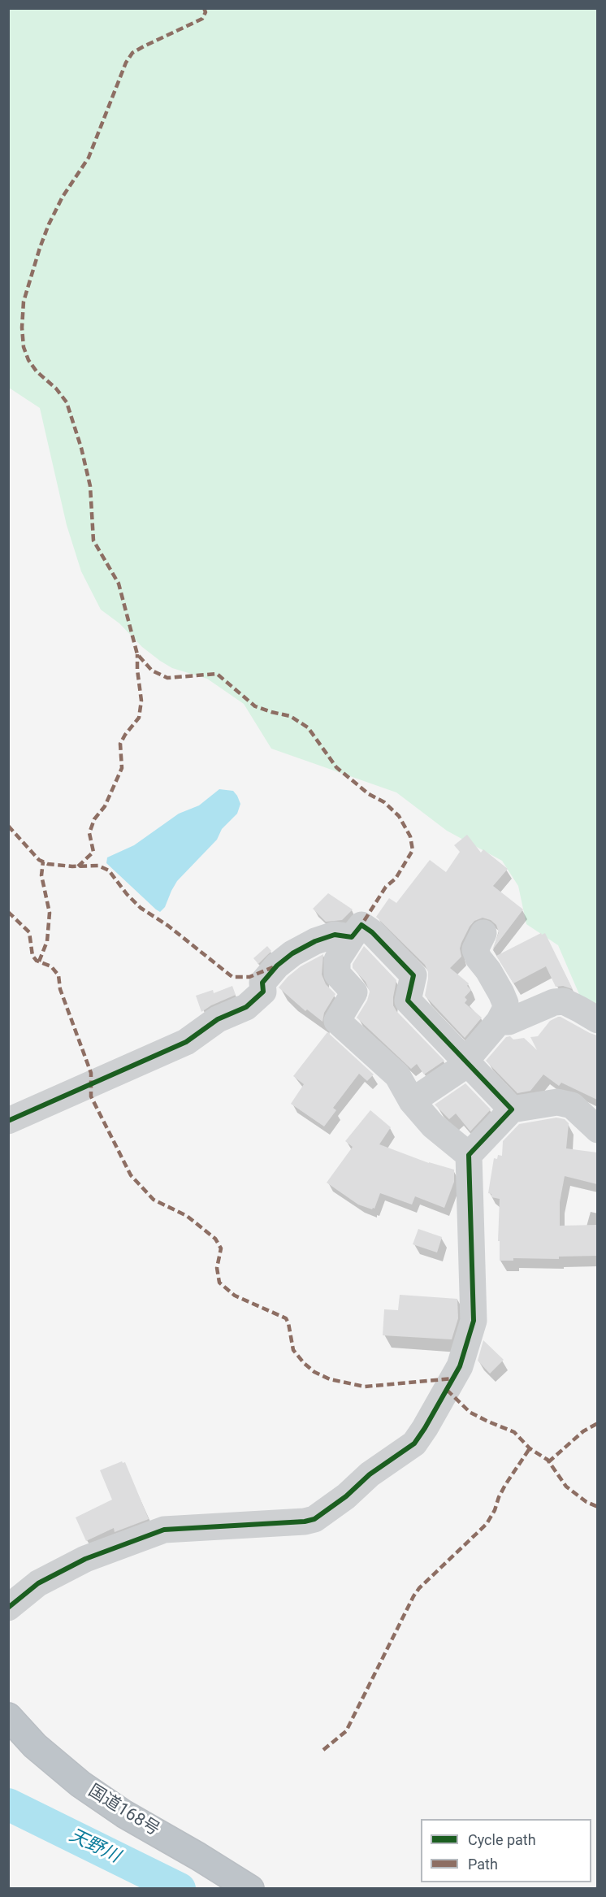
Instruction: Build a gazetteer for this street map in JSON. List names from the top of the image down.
{
  "streets": {
    "highway": ["国道168号"]
  },
  "water": ["天野川"],
  "legend": ["Cycle path", "Path"]
}
